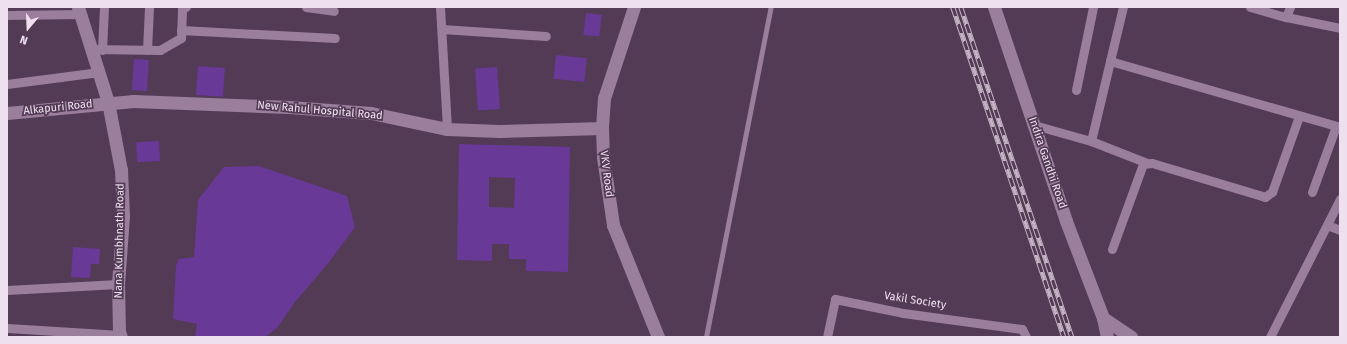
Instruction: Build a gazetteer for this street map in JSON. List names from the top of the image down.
{
  "streets": {
    "street": [
      "Alkapuri Road",
      "New Rahul Hospital Road",
      "Indira Gandhi Road",
      "VKV Road",
      "Nana Kumbhnath Road",
      "Vakil Society"
    ]
  },
  "crossings": [
    ["Alkapuri Road", "New Rahul Hospital Road"],
    ["Alkapuri Road", "Nana Kumbhnath Road"],
    ["New Rahul Hospital Road", "VKV Road"],
    ["New Rahul Hospital Road", "Nana Kumbhnath Road"]
  ],
  "north": "bottom"
}
